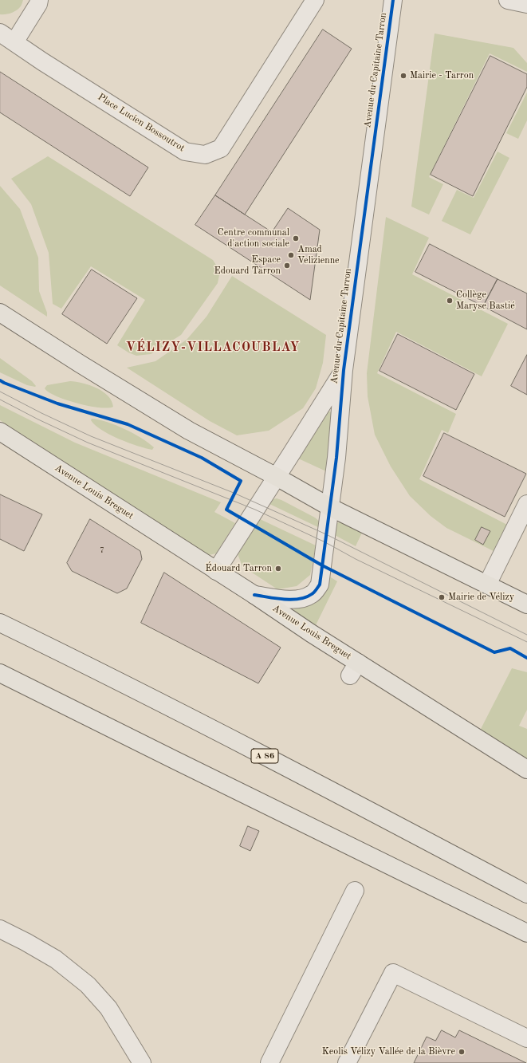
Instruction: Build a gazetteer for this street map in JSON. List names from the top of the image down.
{
  "streets": {
    "main road": ["Avenue Louis Breguet", "A 86"],
    "street": ["Avenue du Capitaine Tarron", "Place Lucien Bossoutrot"]
  },
  "crossings": [
    ["Avenue du Capitaine Tarron", "Avenue Louis Breguet"]
  ],
  "districts": ["VÉLIZY-VILLACOUBLAY"],
  "places": [
    "Mairie - Tarron",
    "Centre communal d'action sociale",
    "Amad Velizienne",
    "Espace Edouard Tarron",
    "Collège Maryse Bastié",
    "Édouard Tarron",
    "Mairie de Vélizy",
    "Keolis Vélizy Vallée de la Bièvre"
  ],
  "house_numbers": ["7"]
}
